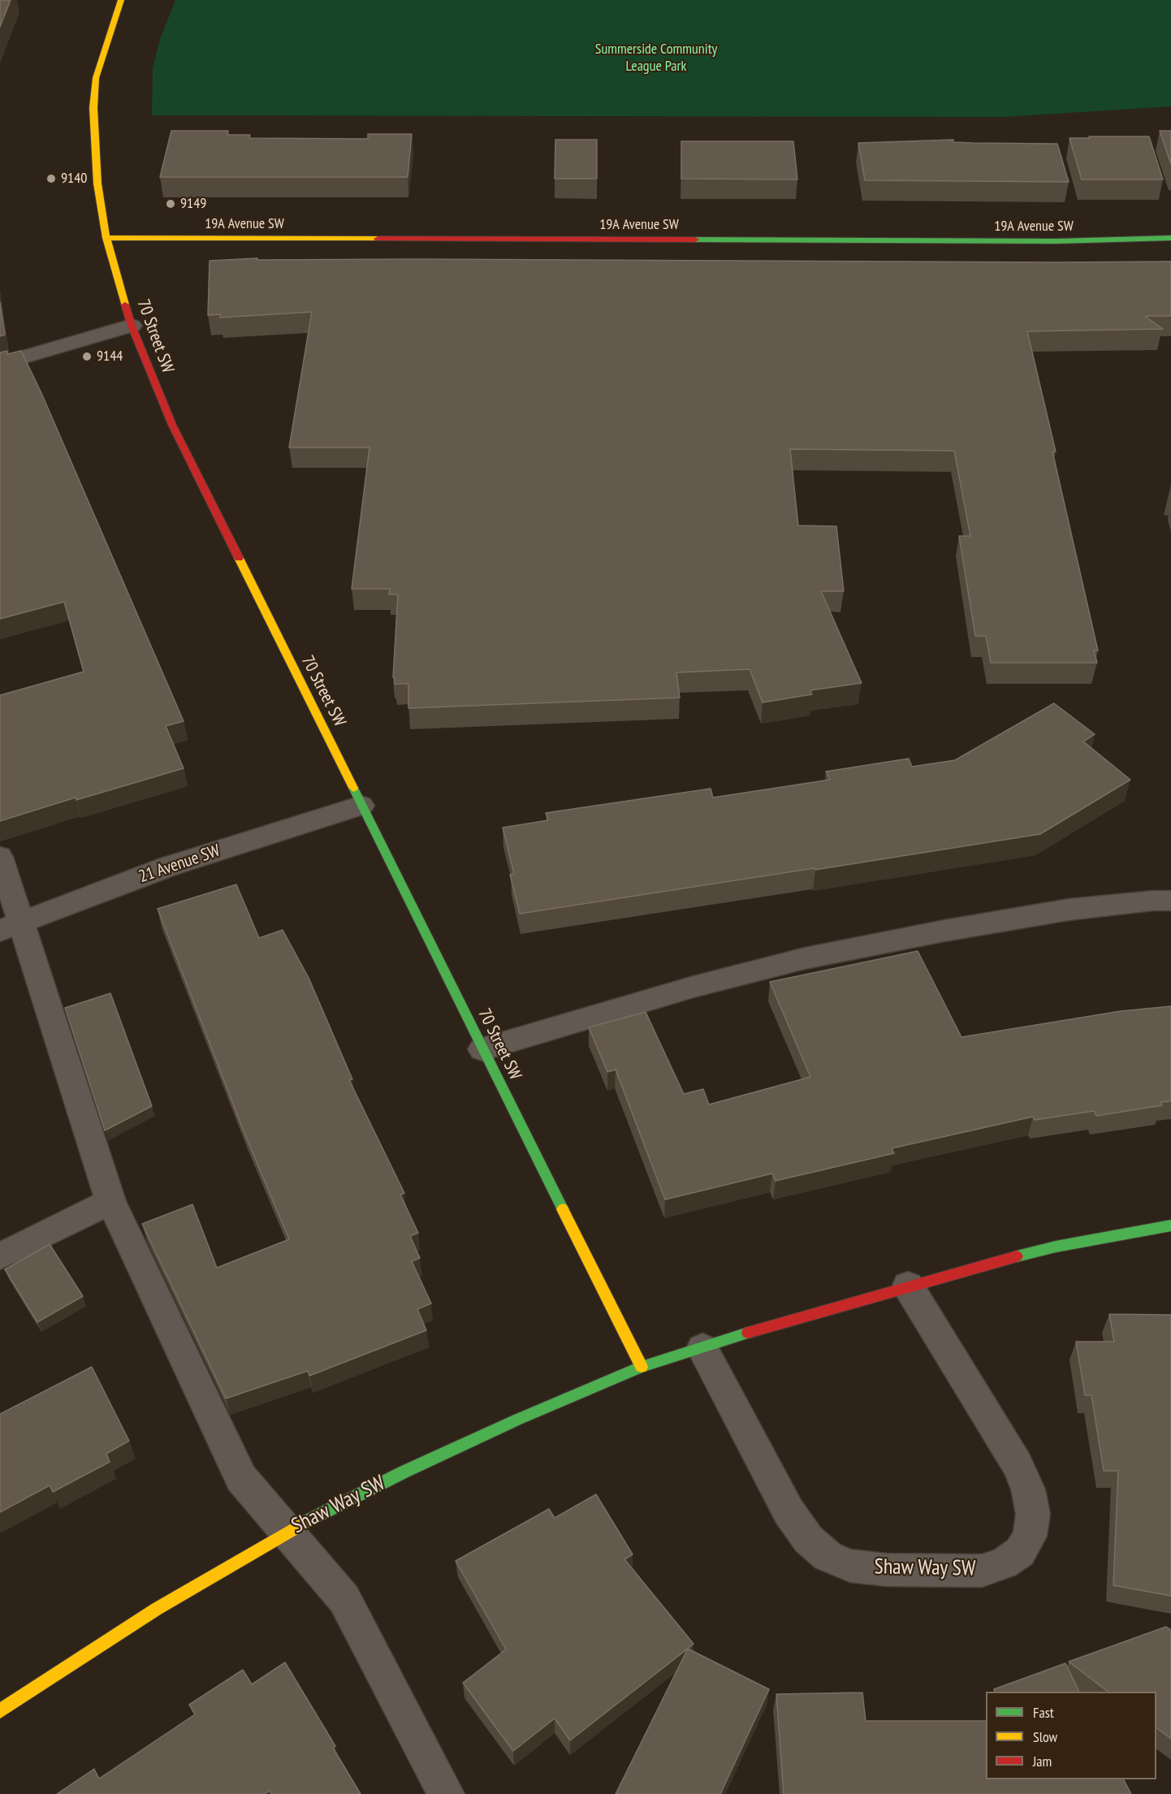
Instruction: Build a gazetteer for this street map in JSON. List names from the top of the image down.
{
  "streets": {
    "street": [
      "19A Avenue SW",
      "70 Street SW",
      "21 Avenue SW",
      "Shaw Way SW"
    ]
  },
  "crossings": [
    ["19A Avenue SW", "70 Street SW"],
    ["70 Street SW", "21 Avenue SW"],
    ["70 Street SW", "Shaw Way SW"]
  ],
  "parks": ["Summerside Community League Park"],
  "places": ["9140", "9149", "9144"],
  "legend": ["Fast", "Slow", "Jam"]
}
